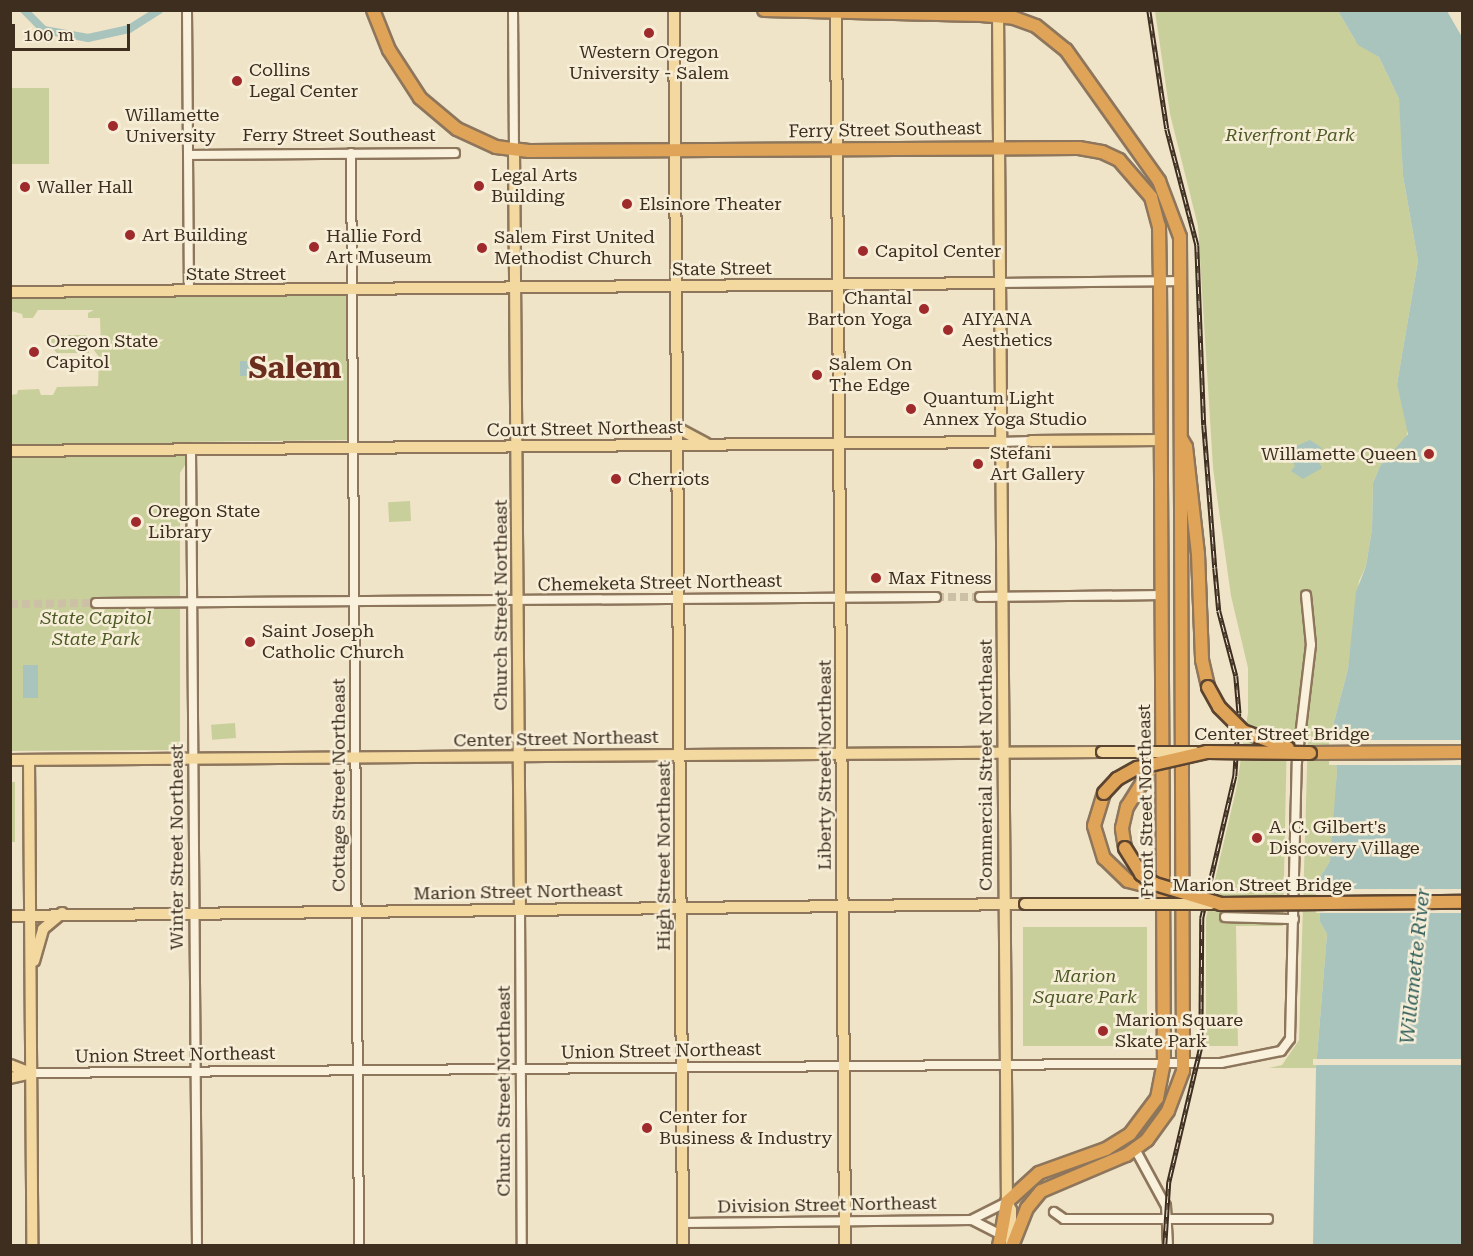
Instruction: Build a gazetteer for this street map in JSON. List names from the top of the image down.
{
  "streets": {
    "highway": [
      "Ferry Street Southeast",
      "Center Street Bridge",
      "Front Street Northeast",
      "Marion Street Bridge"
    ],
    "main road": [
      "State Street",
      "Court Street Northeast",
      "Church Street Northeast",
      "Center Street Northeast",
      "Liberty Street Northeast",
      "Commercial Street Northeast",
      "High Street Northeast",
      "Marion Street Northeast",
      "Union Street Northeast"
    ],
    "street": [
      "Chemeketa Street Northeast",
      "Cottage Street Northeast",
      "Winter Street Northeast",
      "Division Street Northeast"
    ]
  },
  "crossings": [
    ["Ferry Street Southeast", "State Street"],
    ["Ferry Street Southeast", "Church Street Northeast"],
    ["Ferry Street Southeast", "Liberty Street Northeast"],
    ["Ferry Street Southeast", "Commercial Street Northeast"],
    ["Ferry Street Southeast", "Cottage Street Northeast"],
    ["Ferry Street Southeast", "Front Street Northeast"],
    ["Ferry Street Southeast", "High Street Northeast"],
    ["State Street", "Church Street Northeast"],
    ["State Street", "Liberty Street Northeast"],
    ["State Street", "Commercial Street Northeast"],
    ["State Street", "Cottage Street Northeast"],
    ["State Street", "Front Street Northeast"],
    ["State Street", "High Street Northeast"],
    ["Court Street Northeast", "Church Street Northeast"],
    ["Court Street Northeast", "Liberty Street Northeast"],
    ["Court Street Northeast", "Commercial Street Northeast"],
    ["Court Street Northeast", "Cottage Street Northeast"],
    ["Court Street Northeast", "Front Street Northeast"],
    ["Court Street Northeast", "Winter Street Northeast"],
    ["Court Street Northeast", "High Street Northeast"],
    ["Chemeketa Street Northeast", "Church Street Northeast"],
    ["Chemeketa Street Northeast", "Liberty Street Northeast"],
    ["Chemeketa Street Northeast", "Cottage Street Northeast"],
    ["Chemeketa Street Northeast", "Winter Street Northeast"],
    ["Chemeketa Street Northeast", "High Street Northeast"],
    ["Church Street Northeast", "Center Street Northeast"],
    ["Church Street Northeast", "Marion Street Northeast"],
    ["Church Street Northeast", "Union Street Northeast"],
    ["Center Street Bridge", "Center Street Northeast"],
    ["Center Street Northeast", "Liberty Street Northeast"],
    ["Center Street Northeast", "Commercial Street Northeast"],
    ["Center Street Northeast", "Cottage Street Northeast"],
    ["Center Street Northeast", "Winter Street Northeast"],
    ["Center Street Northeast", "High Street Northeast"],
    ["Liberty Street Northeast", "Marion Street Northeast"],
    ["Liberty Street Northeast", "Union Street Northeast"],
    ["Liberty Street Northeast", "Division Street Northeast"],
    ["Commercial Street Northeast", "Front Street Northeast"],
    ["Commercial Street Northeast", "Marion Street Northeast"],
    ["Commercial Street Northeast", "Union Street Northeast"],
    ["Cottage Street Northeast", "Marion Street Northeast"],
    ["Cottage Street Northeast", "Union Street Northeast"],
    ["Front Street Northeast", "Union Street Northeast"],
    ["Winter Street Northeast", "Marion Street Northeast"],
    ["Winter Street Northeast", "Union Street Northeast"],
    ["High Street Northeast", "Marion Street Northeast"],
    ["High Street Northeast", "Union Street Northeast"],
    ["High Street Northeast", "Division Street Northeast"],
    ["Marion Street Bridge", "Marion Street Northeast"]
  ],
  "districts": ["Salem"],
  "water": ["Willamette River"],
  "parks": ["Riverfront Park", "State Capitol State Park", "Marion Square Park"],
  "places": [
    "Western Oregon University - Salem",
    "Collins Legal Center",
    "Willamette University",
    "Legal Arts Building",
    "Waller Hall",
    "Elsinore Theater",
    "Art Building",
    "Hallie Ford Art Museum",
    "Salem First United Methodist Church",
    "Capitol Center",
    "Chantal Barton Yoga",
    "AIYANA Aesthetics",
    "Oregon State Capitol",
    "Salem On The Edge",
    "Quantum Light Annex Yoga Studio",
    "Willamette Queen",
    "Stefani Art Gallery",
    "Cherriots",
    "Oregon State Library",
    "Max Fitness",
    "Saint Joseph Catholic Church",
    "A. C. Gilbert's Discovery Village",
    "Marion Square Skate Park",
    "Center for Business & Industry"
  ],
  "scale_bar": "100 m"
}
